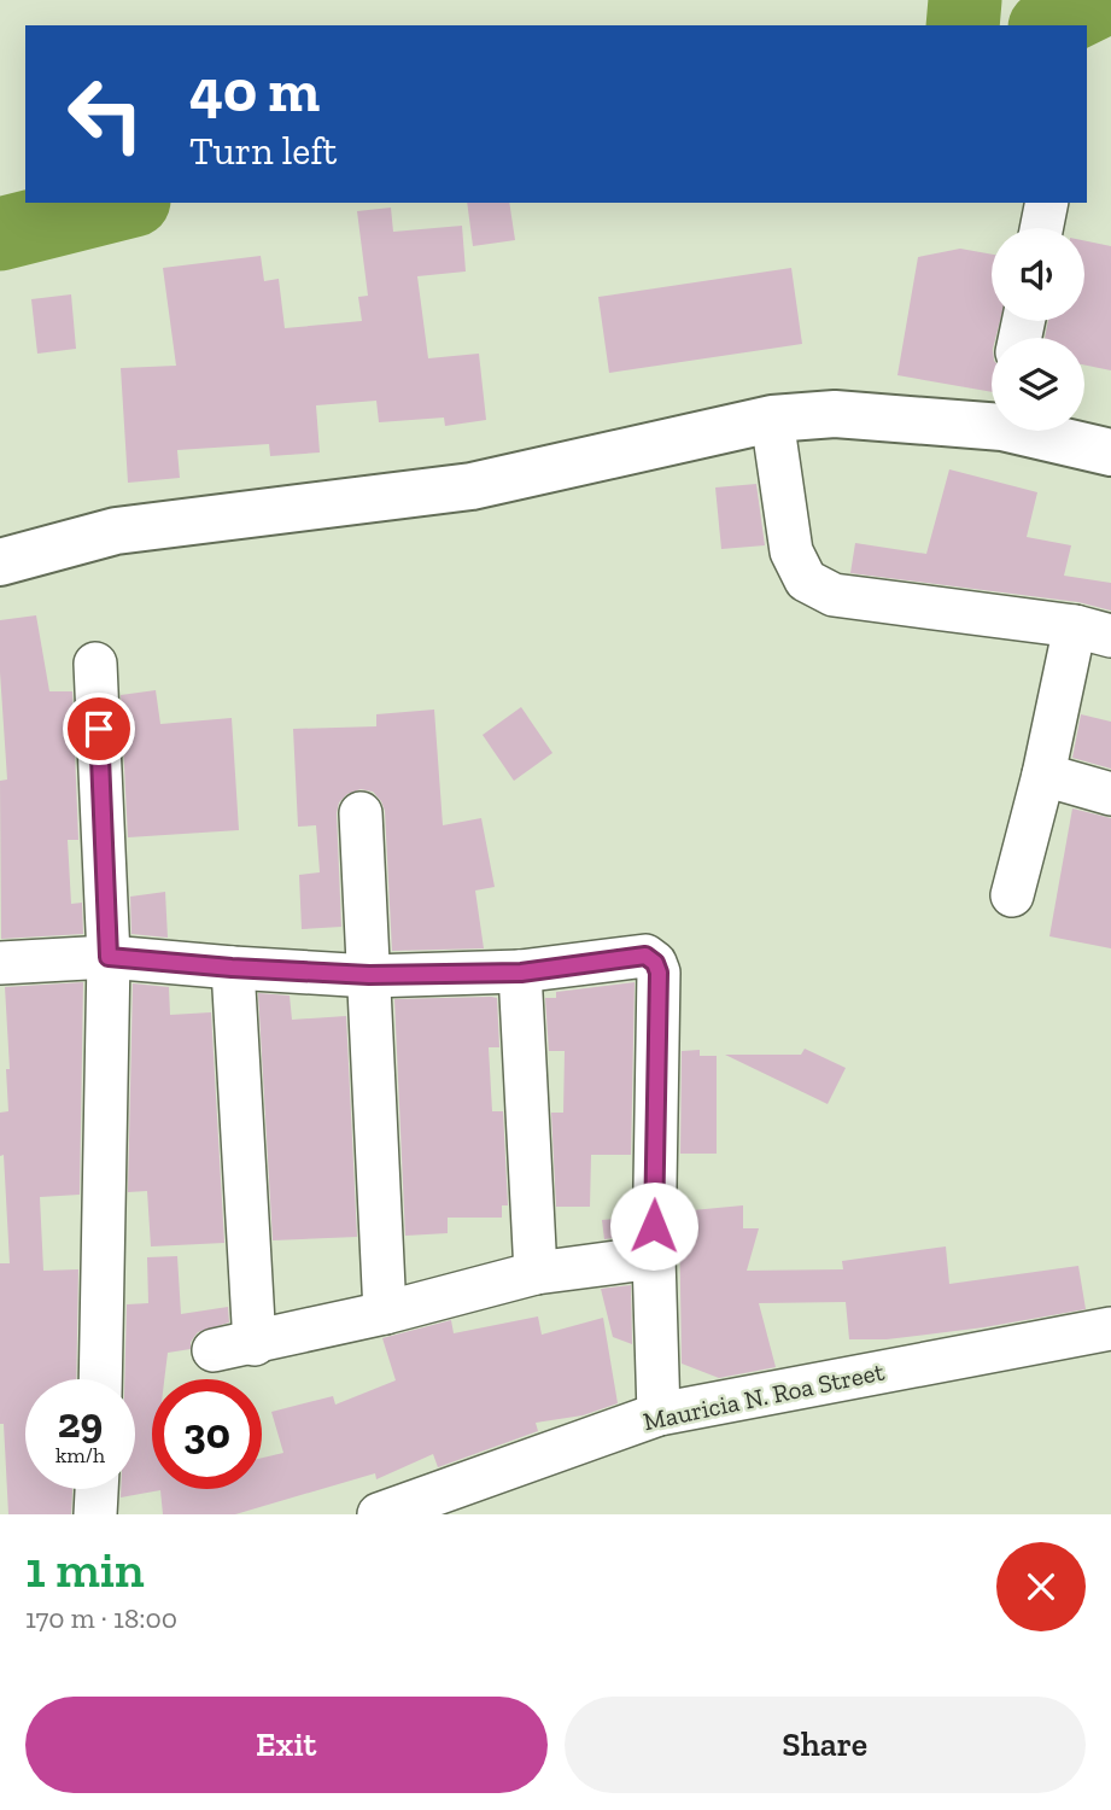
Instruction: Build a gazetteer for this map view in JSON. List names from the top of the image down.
{
  "streets": {
    "street": ["Mauricia N. Roa Street"]
  },
  "page": {
    "turn": ["40 m", "Turn left"],
    "speed": "29 km/h",
    "limit": "30",
    "heading": ["1 min", "170 m · 18:00"],
    "buttons": ["Exit", "Share"]
  }
}
